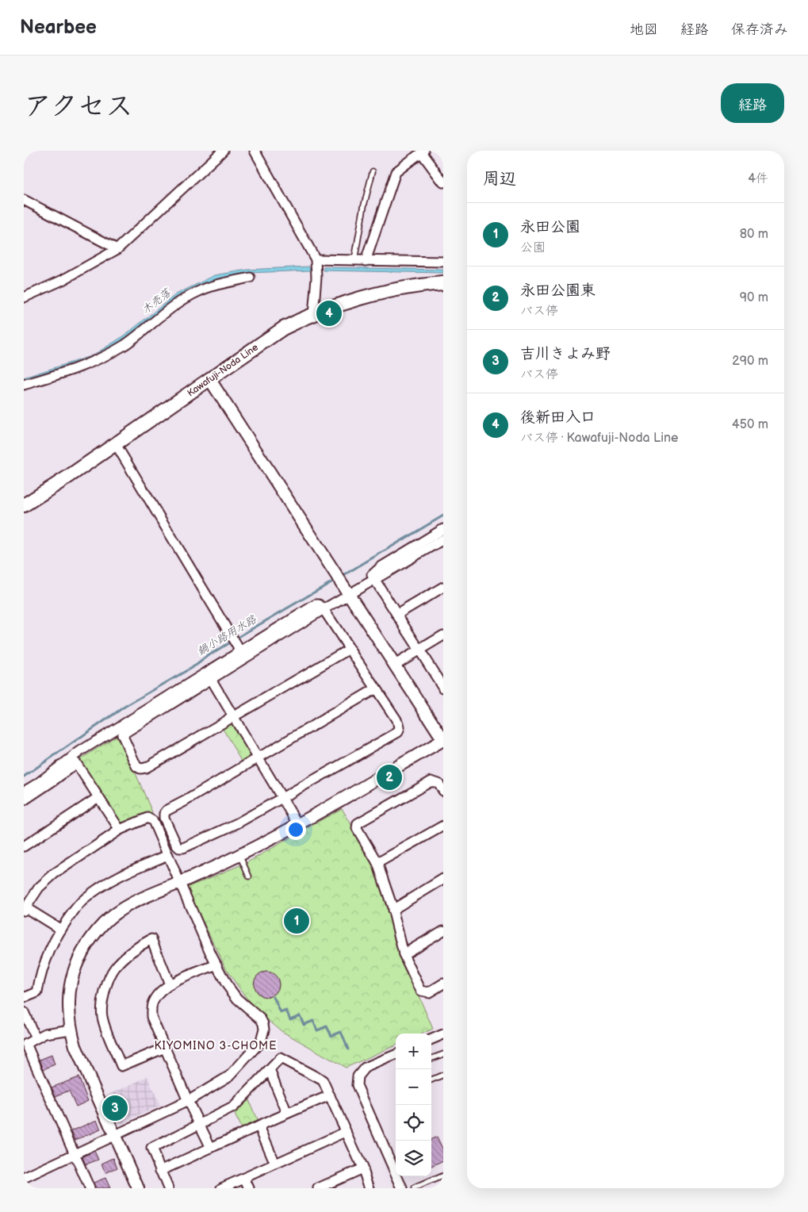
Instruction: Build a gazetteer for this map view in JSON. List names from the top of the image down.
{
  "streets": {
    "main road": ["Kawafuji-Noda Line"]
  },
  "districts": ["KIYOMINO 3-CHOME"],
  "water": ["木売落", "鍋小路用水路"],
  "page": {
    "header": "Nearbee",
    "nav": ["地図", "経路", "保存済み"],
    "title": "アクセス",
    "buttons": "経路",
    "heading": ["周辺", "4件"],
    "list": [
      {
        "mark": "1",
        "name": "永田公園",
        "note": "公園",
        "value": "80 m"
      },
      {
        "mark": "2",
        "name": "永田公園東",
        "note": "バス停",
        "value": "90 m"
      },
      {
        "mark": "3",
        "name": "吉川きよみ野",
        "note": "バス停",
        "value": "290 m"
      },
      {
        "mark": "4",
        "name": "後新田入口",
        "note": "バス停 · Kawafuji-Noda Line",
        "value": "450 m"
      }
    ],
    "pins": [
      "4",
      "2",
      "1",
      "3"
    ],
    "map_buttons": ["+", "−"]
  }
}
